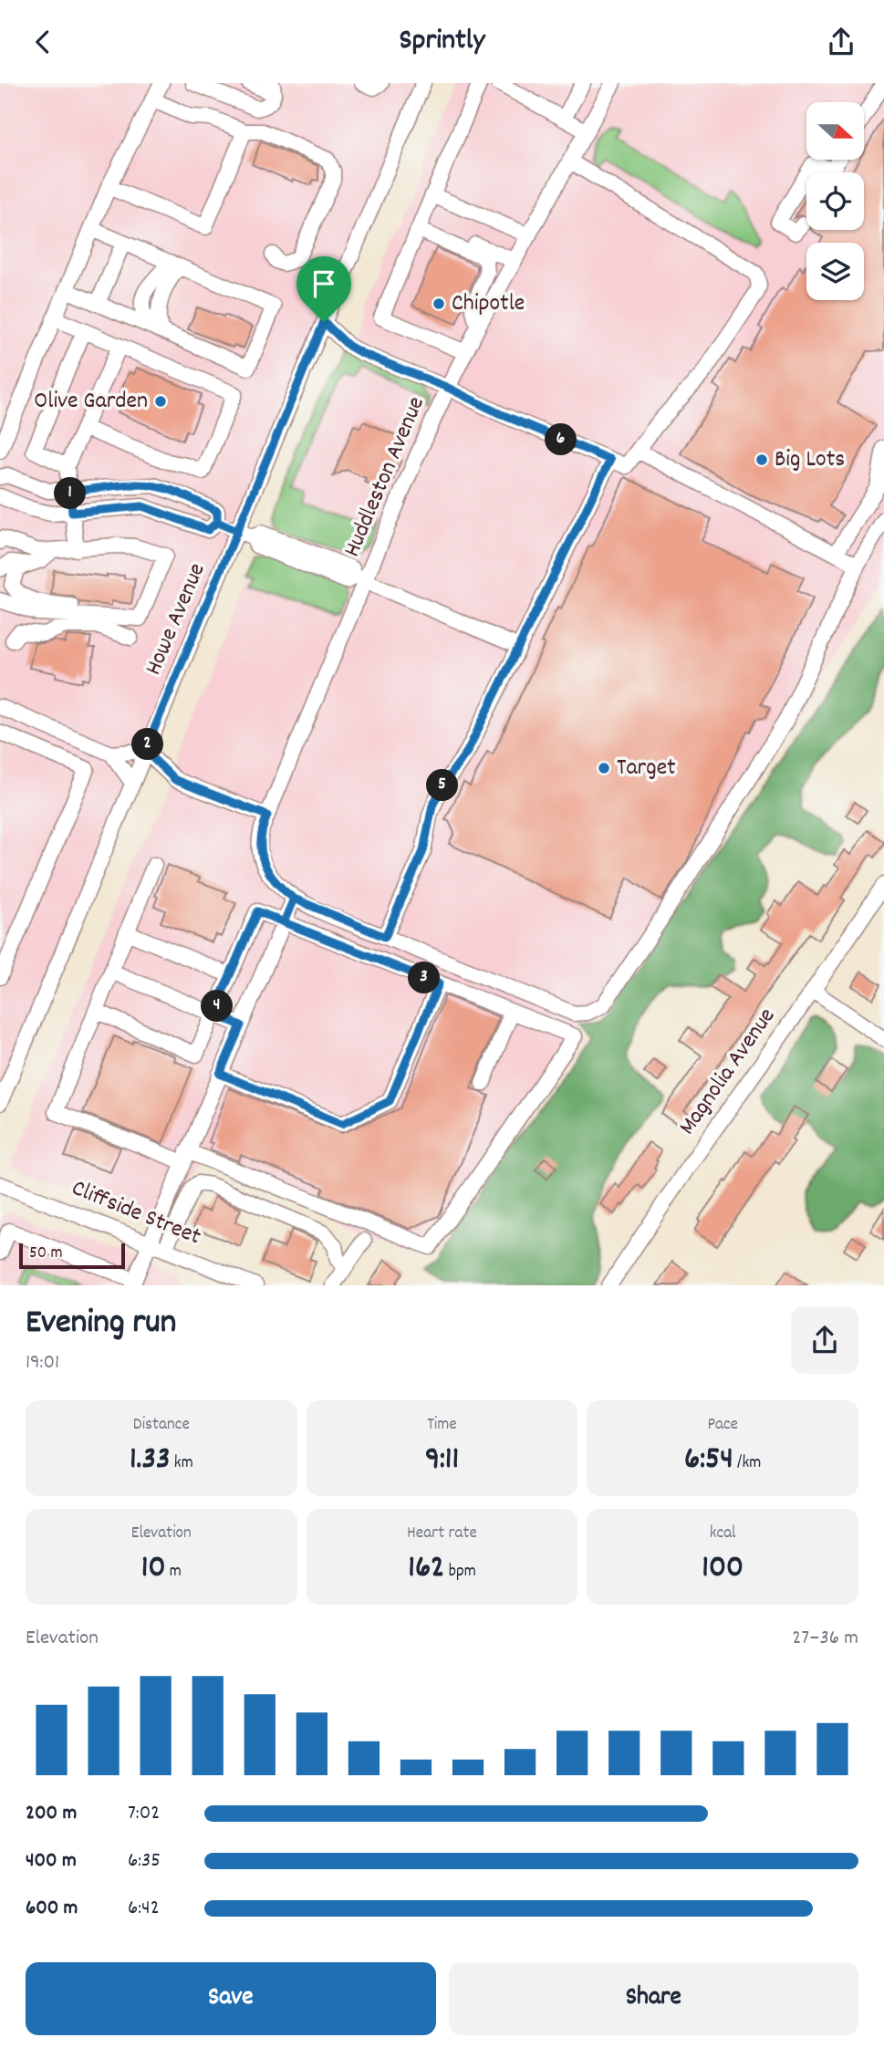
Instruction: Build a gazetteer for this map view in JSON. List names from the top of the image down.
{
  "streets": {
    "street": [
      "Huddleston Avenue",
      "Howe Avenue",
      "Magnolia Avenue",
      "Cliffside Street"
    ]
  },
  "places": [
    "Chipotle",
    "Olive Garden",
    "Big Lots",
    "Target"
  ],
  "scale_bar": "50 m",
  "north": "right",
  "page": {
    "header": "Sprintly",
    "pins": [
      "6",
      "1",
      "2",
      "5",
      "3",
      "4"
    ],
    "scale": "50 m",
    "heading": ["Evening run", "19:01"],
    "stats": [
      ["Distance", "1.33 km"],
      ["Time", "9:11"],
      ["Pace", "6:54 /km"],
      ["Elevation", "10 m"],
      ["Heart rate", "162 bpm"],
      ["kcal", "100"]
    ],
    "chart": ["Elevation", "27–36 m"],
    "list": [
      {
        "name": "200 m",
        "note": "7:02"
      },
      {
        "name": "400 m",
        "note": "6:35"
      },
      {
        "name": "600 m",
        "note": "6:42"
      }
    ],
    "buttons": ["Save", "Share"]
  }
}
